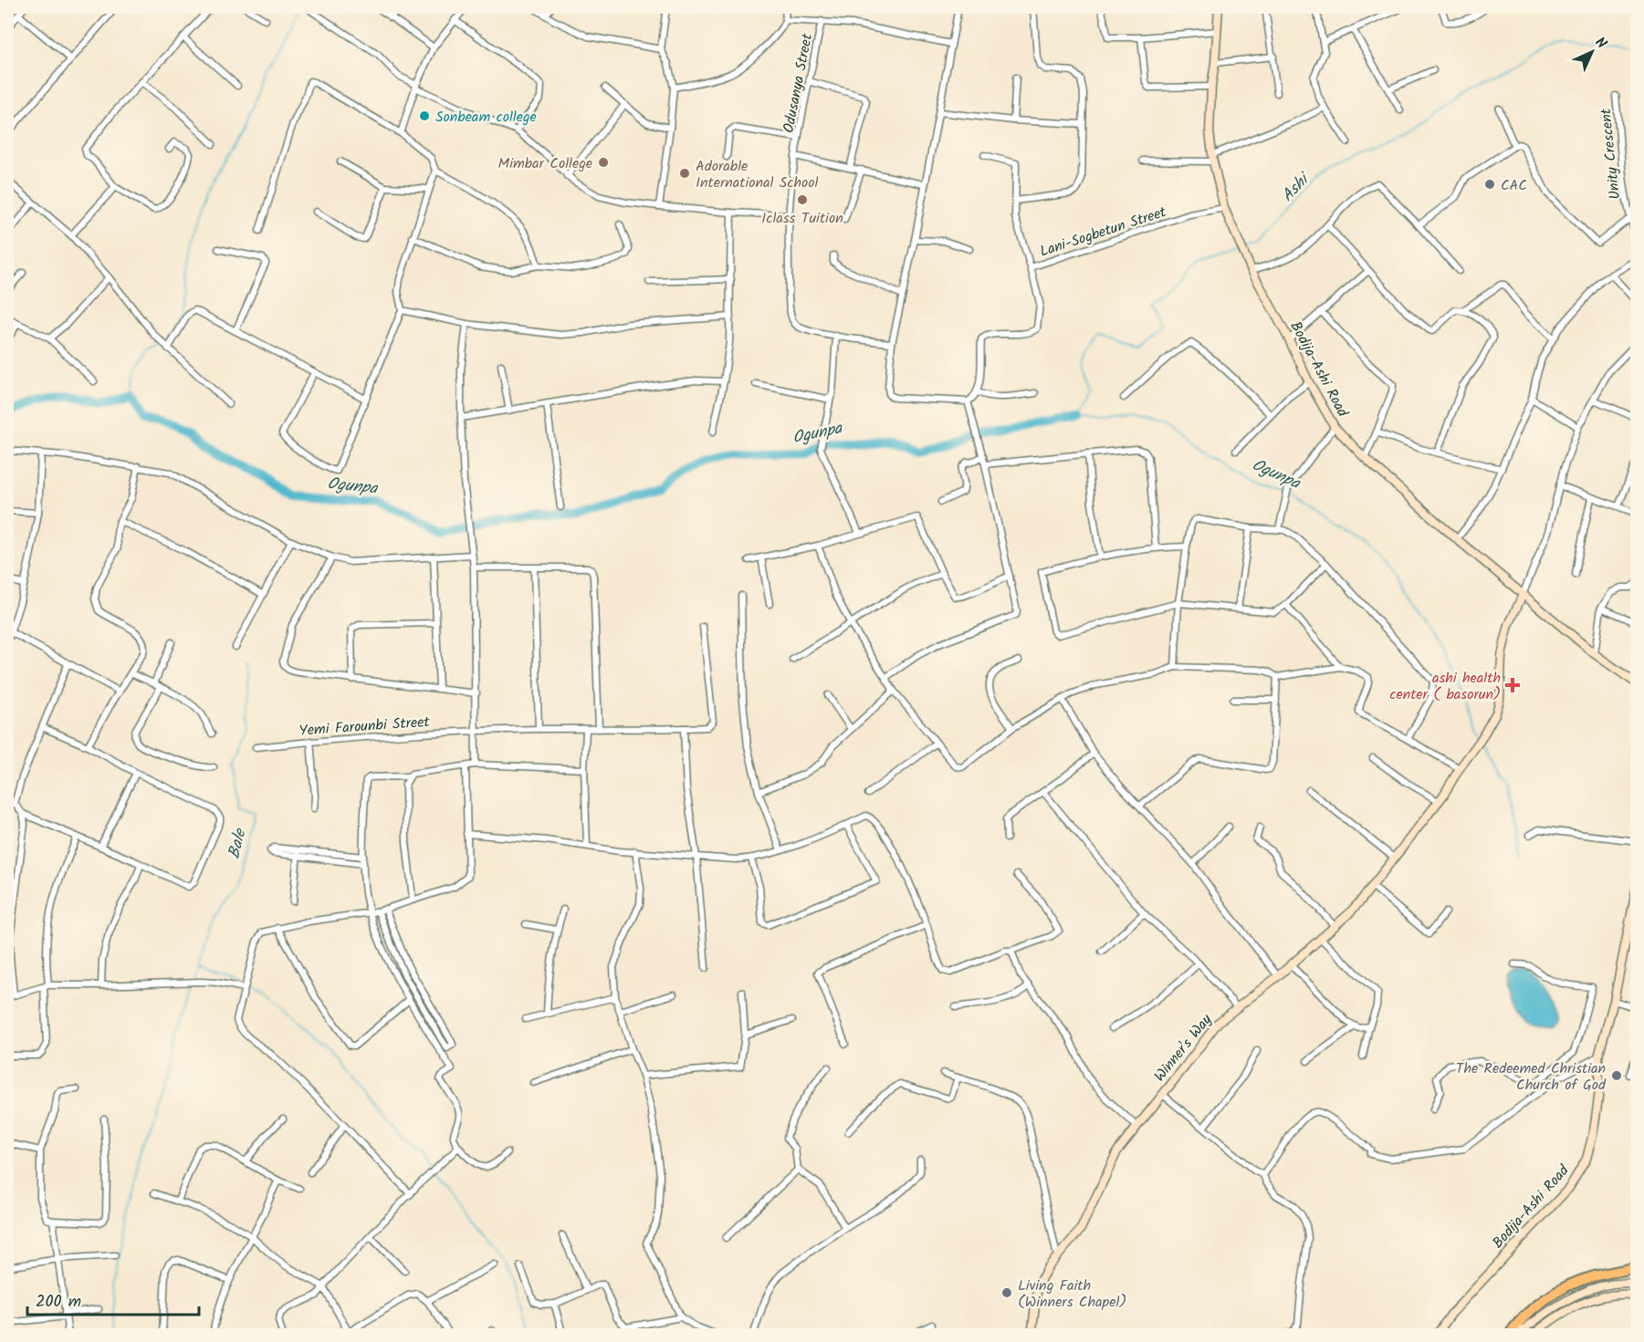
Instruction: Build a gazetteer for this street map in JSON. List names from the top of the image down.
{
  "streets": {
    "street": [
      "Odusanya Street",
      "Unity Crescent",
      "Lani-Sogbetun Street",
      "Bodija-Ashi Road",
      "Yemi Farounbi Street",
      "Winner's Way"
    ]
  },
  "crossings": [
    ["Lani-Sogbetun Street", "Bodija-Ashi Road"],
    ["Bodija-Ashi Road", "Winner's Way"]
  ],
  "water": ["Ashi", "Ogunpa", "Bale"],
  "places": {
    "other": [
      "Sonbeam college",
      "Mimbar College",
      "Adorable International School",
      "CAC",
      "Iclass Tuition",
      "The Redeemed Christian Church of God",
      "Living Faith (Winners Chapel)"
    ],
    "health": ["ashi health center ( basorun)"]
  },
  "scale_bar": "200 m",
  "north": "top right"
}
